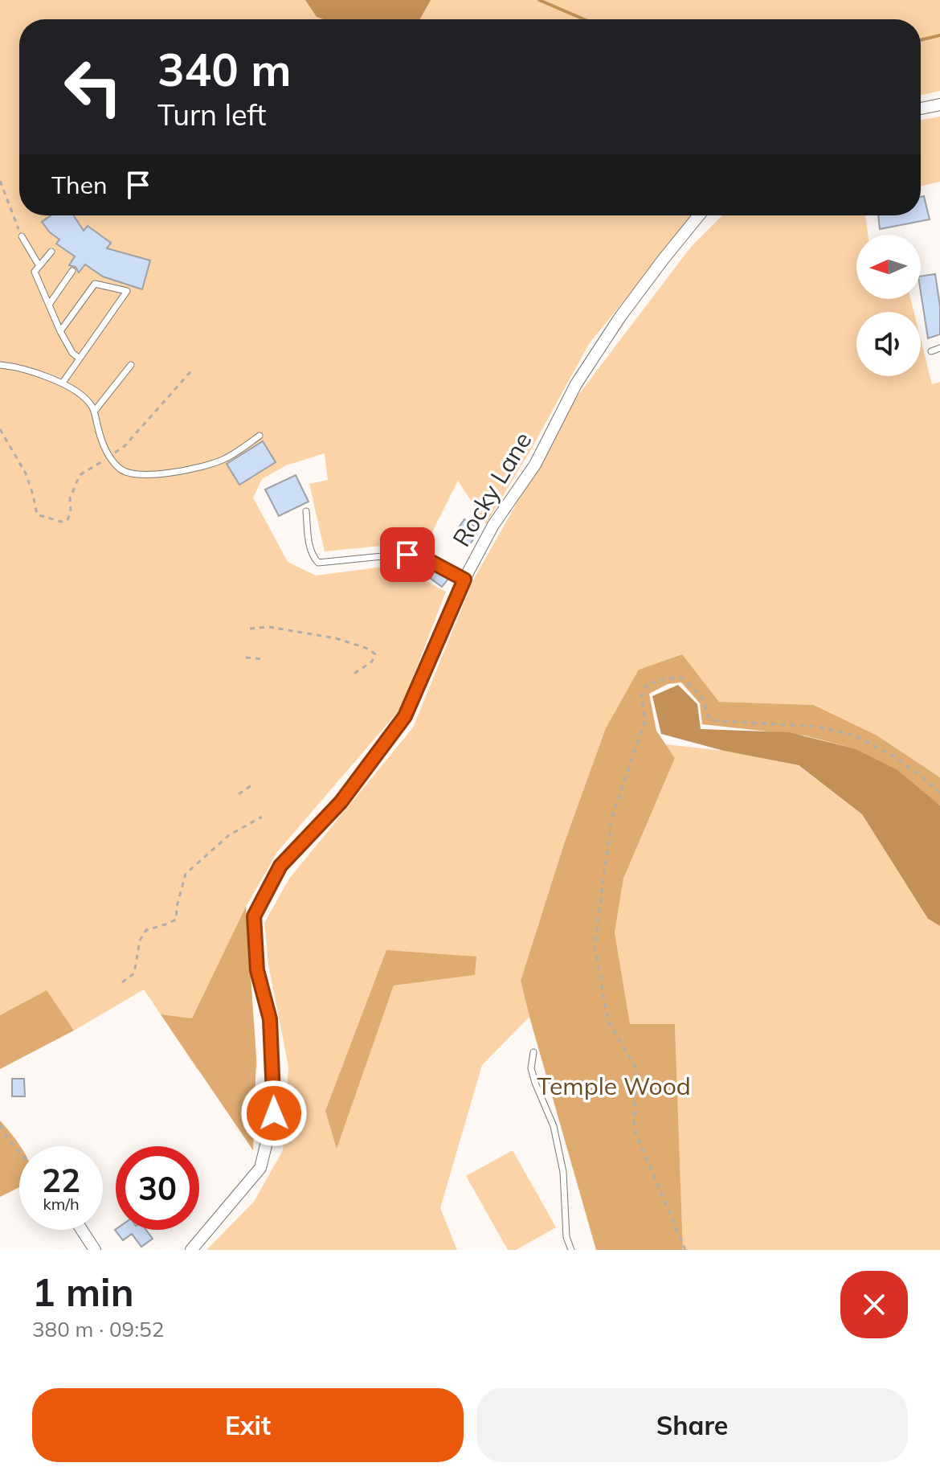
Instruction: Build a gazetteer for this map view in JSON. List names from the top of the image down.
{
  "streets": {
    "street": ["Rocky Lane"]
  },
  "parks": ["Temple Wood"],
  "north": "left",
  "page": {
    "turn": ["340 m", "Turn left"],
    "then": "Then",
    "speed": "22 km/h",
    "limit": "30",
    "heading": ["1 min", "380 m · 09:52"],
    "buttons": ["Exit", "Share"]
  }
}
